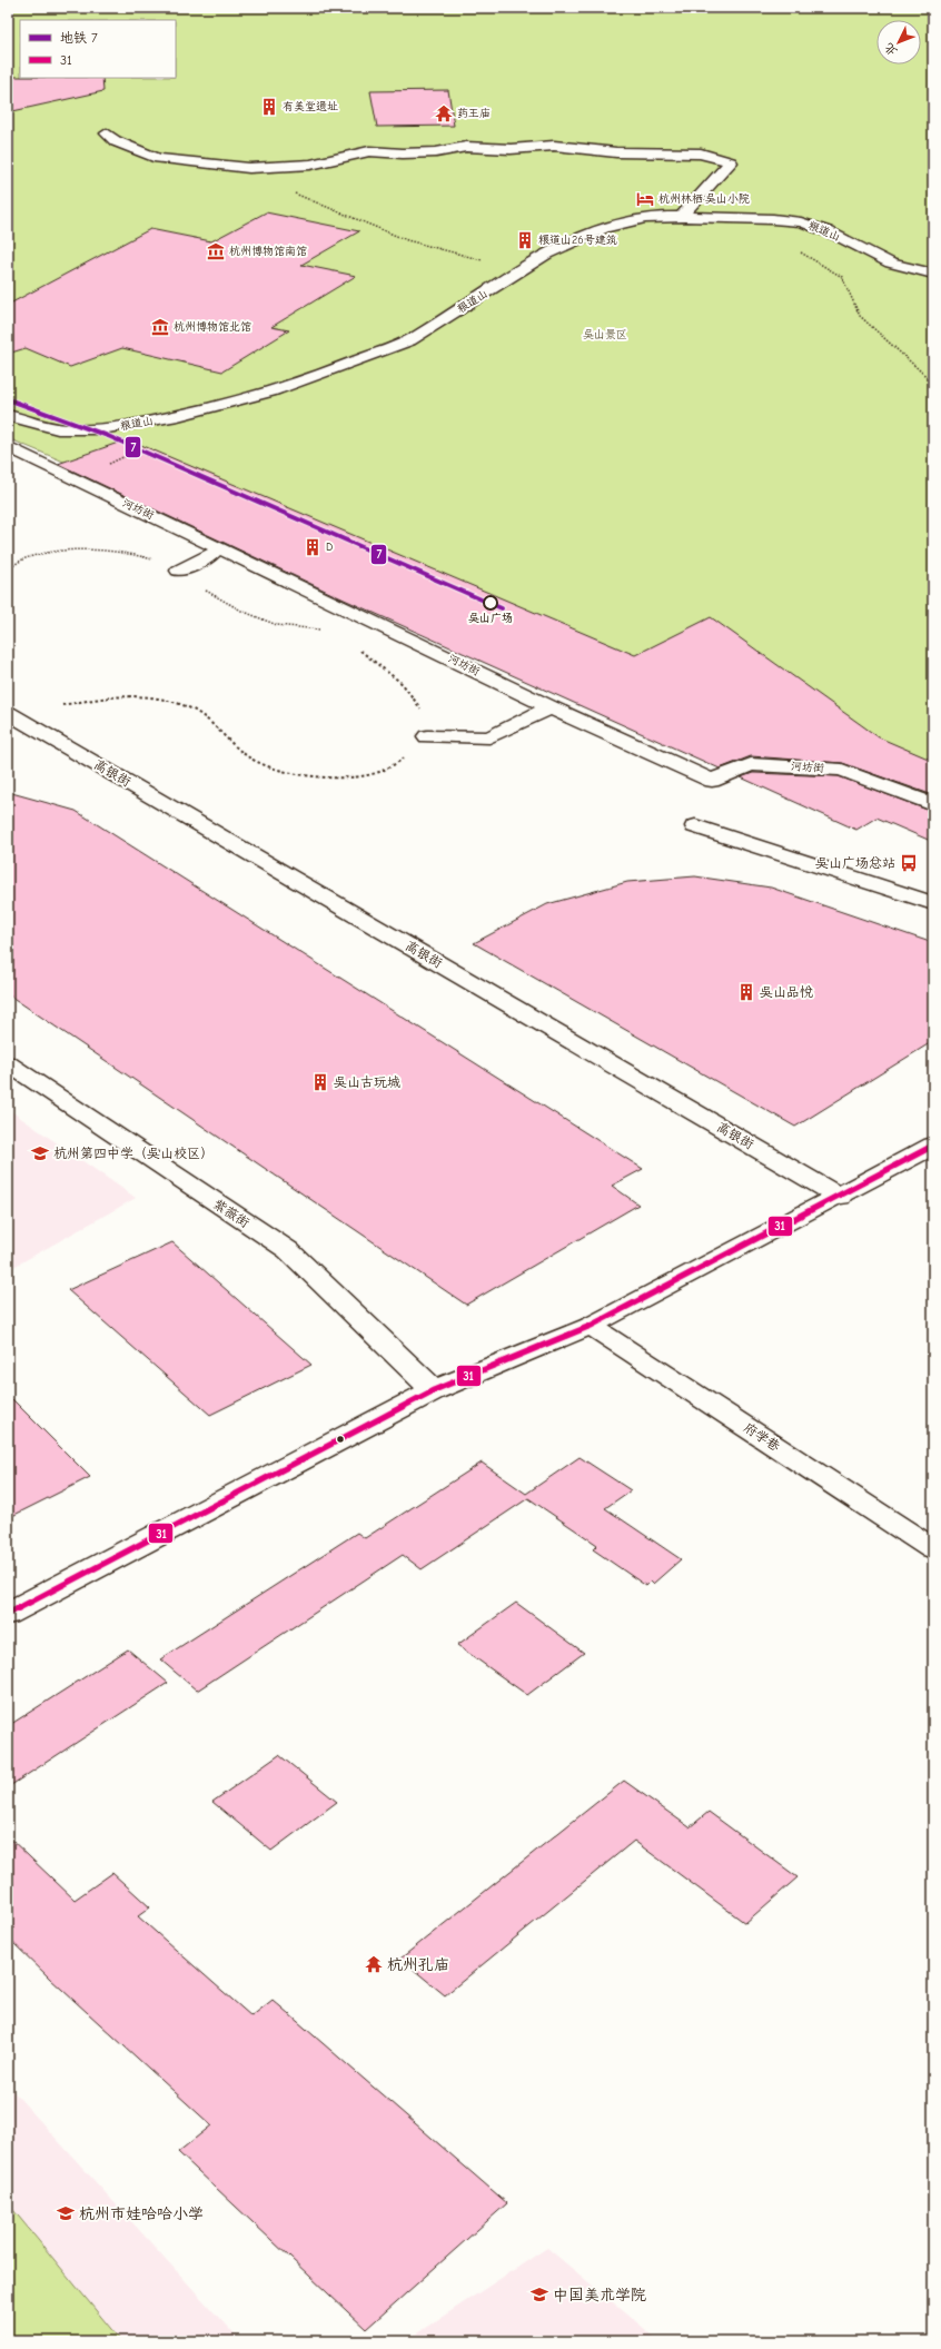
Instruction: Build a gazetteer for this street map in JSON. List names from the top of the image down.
{
  "streets": {
    "street": [
      "粮道山",
      "河坊街",
      "高银街",
      "紫薇街",
      "府学巷"
    ]
  },
  "parks": ["吴山景区"],
  "places": {
    "building": [
      "有美堂遗址",
      "粮道山26号建筑",
      "D",
      "吴山品悦",
      "吴山古玩城"
    ],
    "temple": ["药王庙", "杭州孔庙"],
    "hotel": ["杭州林栖·吴山小院"],
    "museum": ["杭州博物馆南馆", "杭州博物馆北馆"],
    "other": ["吴山广场"],
    "bus stop": ["吴山广场总站"],
    "school or university": ["杭州第四中学（吴山校区）", "杭州市娃哈哈小学", "中国美术学院"]
  },
  "lines": ["metro line 7", "transit line 31"],
  "legend": ["地铁 7", "31"],
  "north": "bottom left"
}
